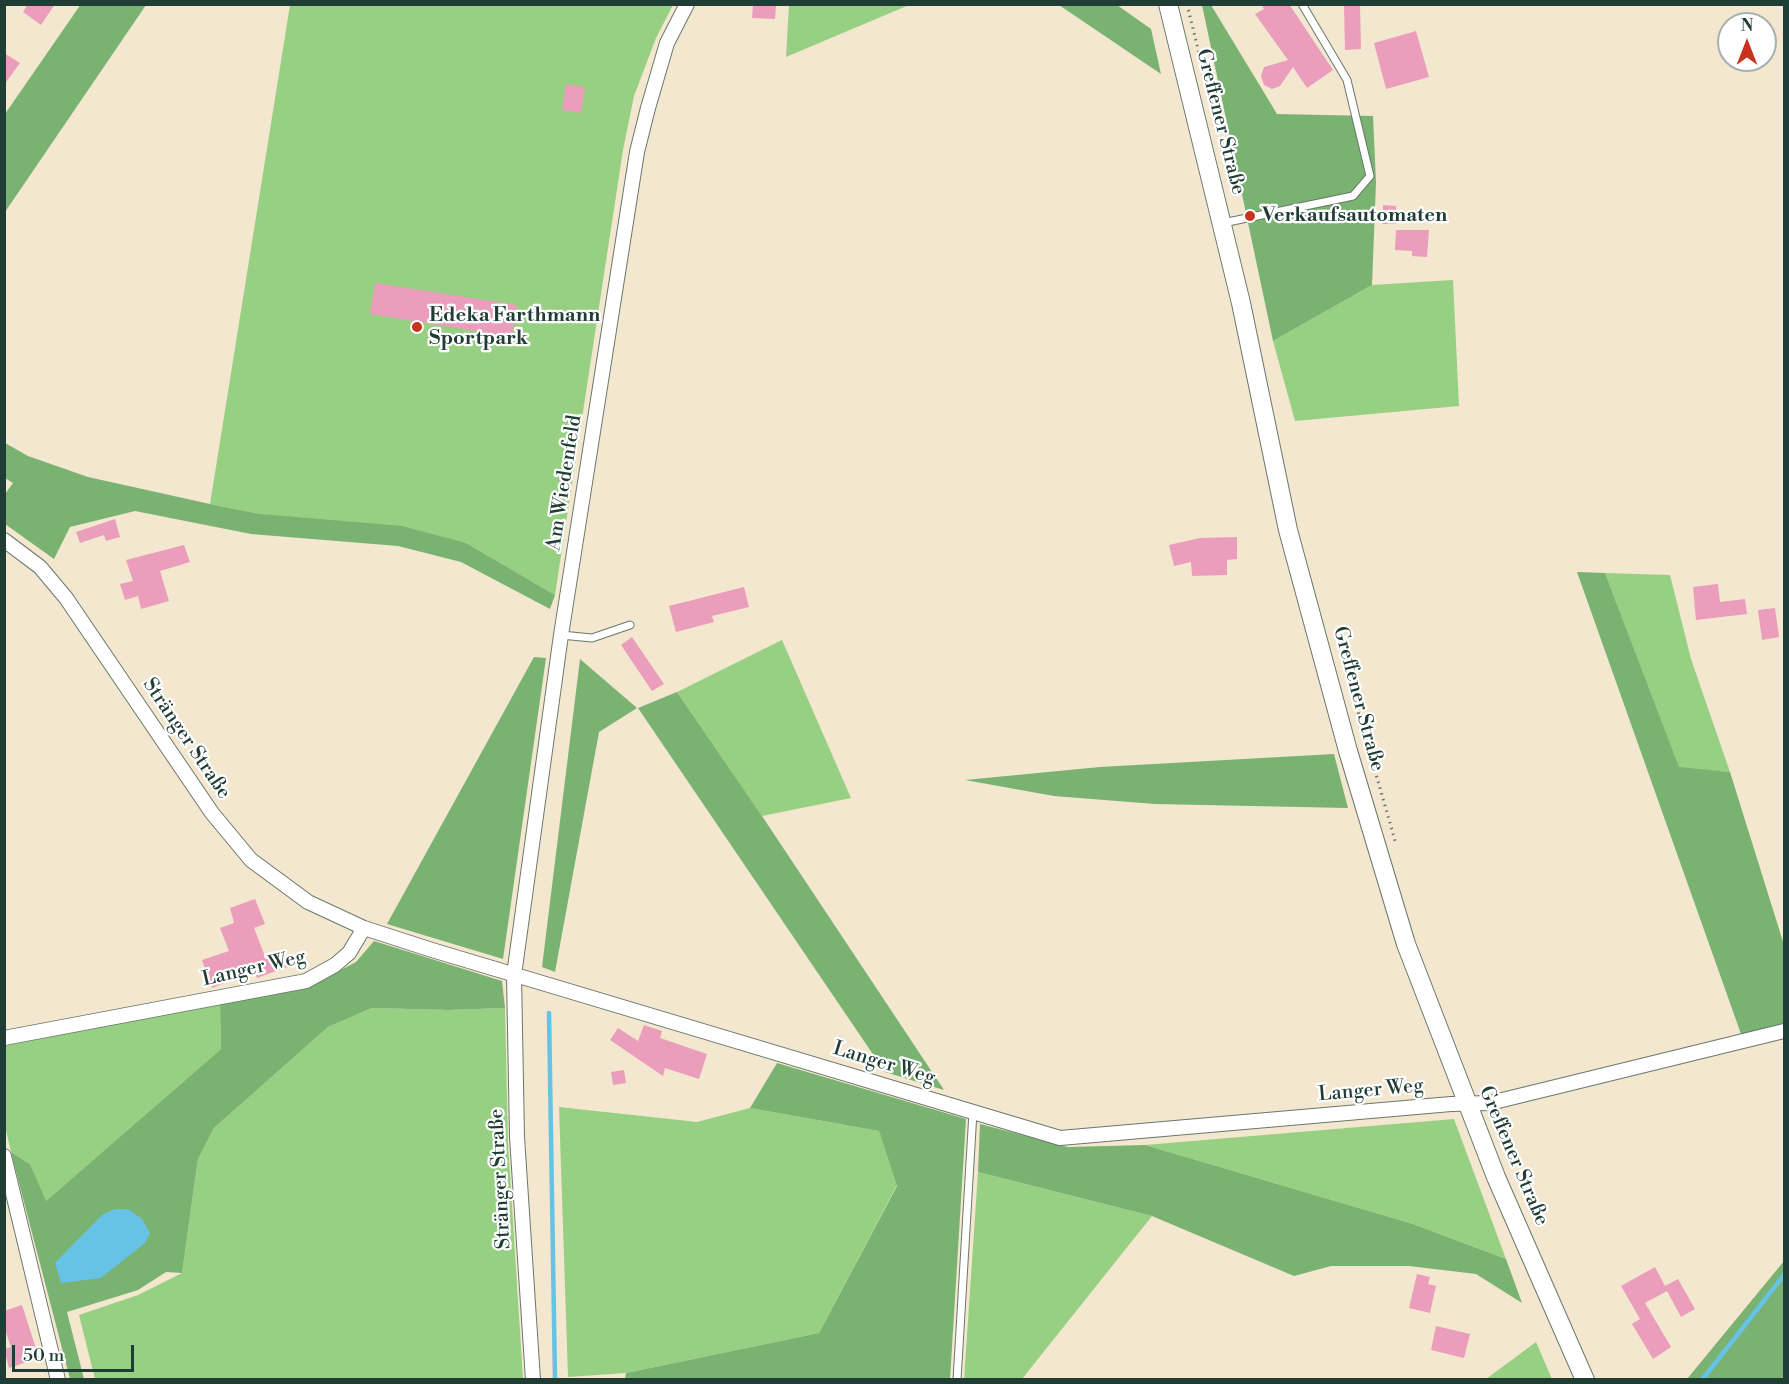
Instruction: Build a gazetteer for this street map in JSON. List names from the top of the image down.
{
  "streets": {
    "main road": ["Greffener Straße"],
    "street": ["Am Wiedenfeld", "Stränger Straße", "Langer Weg"]
  },
  "crossings": [
    ["Greffener Straße", "Langer Weg"],
    ["Am Wiedenfeld", "Stränger Straße"],
    ["Am Wiedenfeld", "Langer Weg"],
    ["Stränger Straße", "Langer Weg"]
  ],
  "places": ["Verkaufsautomaten", "Edeka Farthmann Sportpark"],
  "scale_bar": "50 m",
  "north": "top"
}
